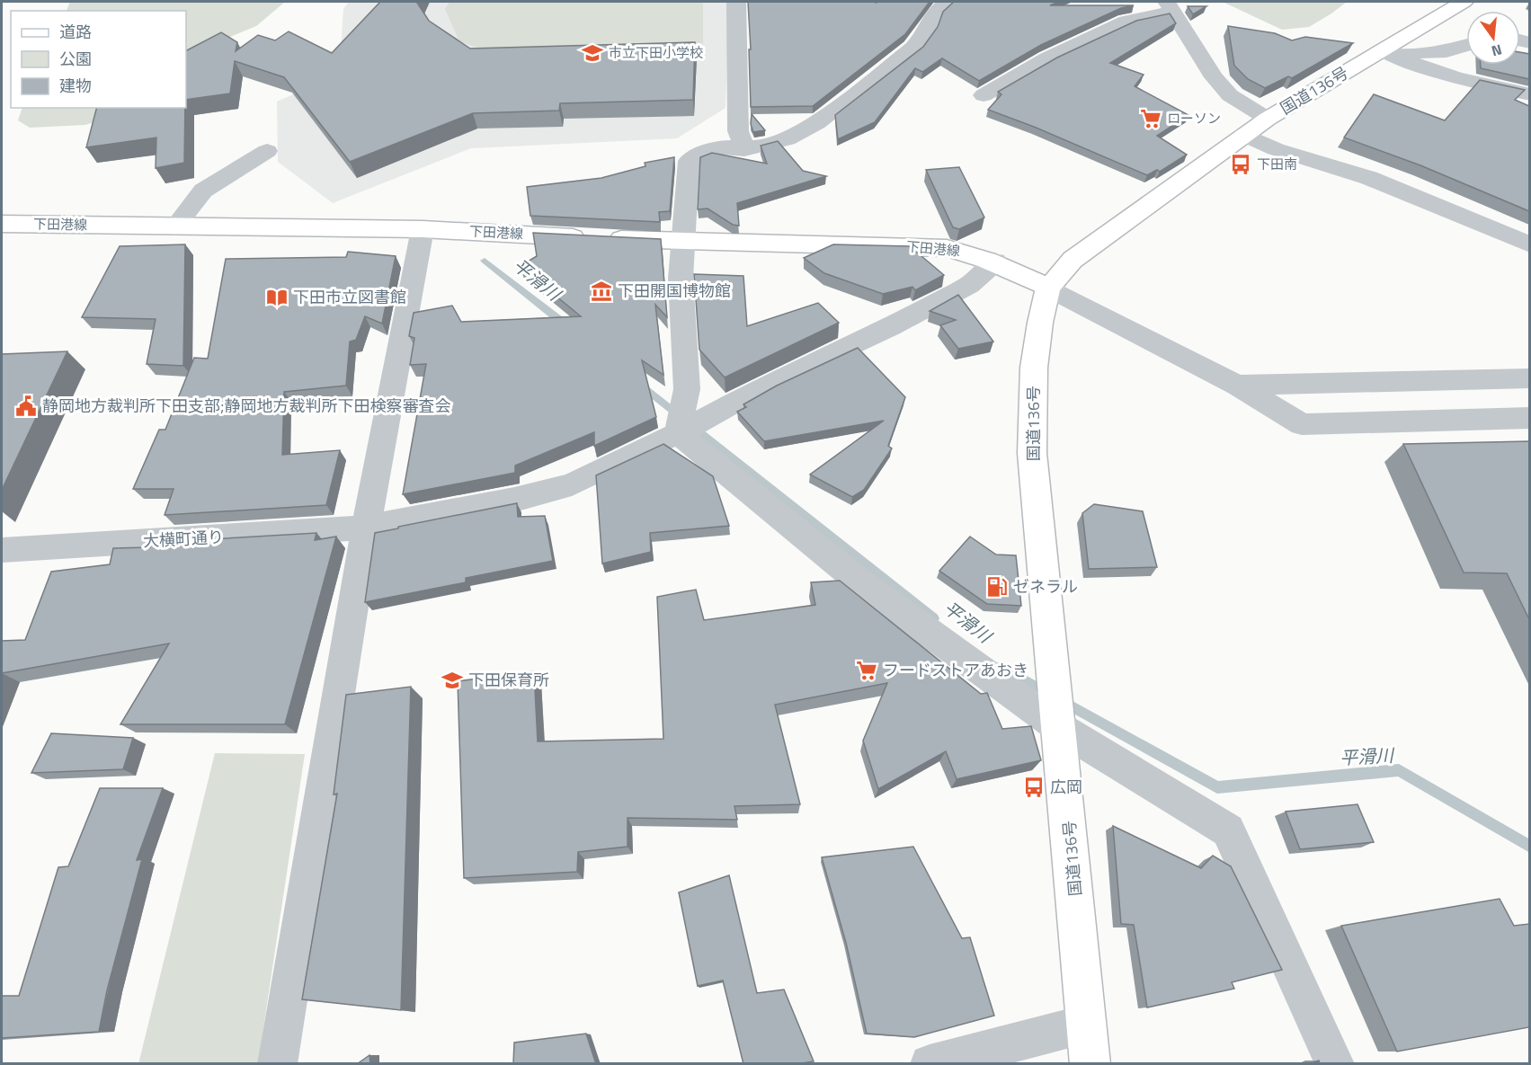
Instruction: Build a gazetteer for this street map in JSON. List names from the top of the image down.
{
  "streets": {
    "main road": ["国道136号", "下田港線"],
    "street": ["大横町通り"]
  },
  "crossings": [
    ["国道136号", "下田港線"],
    ["下田港線", "大横町通り"]
  ],
  "water": ["平滑川"],
  "places": {
    "school or university": ["市立下田小学校", "下田保育所"],
    "supermarket": ["ローソン", "フードストアあおき"],
    "bus stop": ["下田南", "広岡"],
    "museum": ["下田開国博物館"],
    "library": ["下田市立図書館"],
    "public building": ["静岡地方裁判所下田支部;静岡地方裁判所下田検察審査会"],
    "fuel station": ["ゼネラル"]
  },
  "legend": ["道路", "公園", "建物"],
  "north": "bottom"
}
